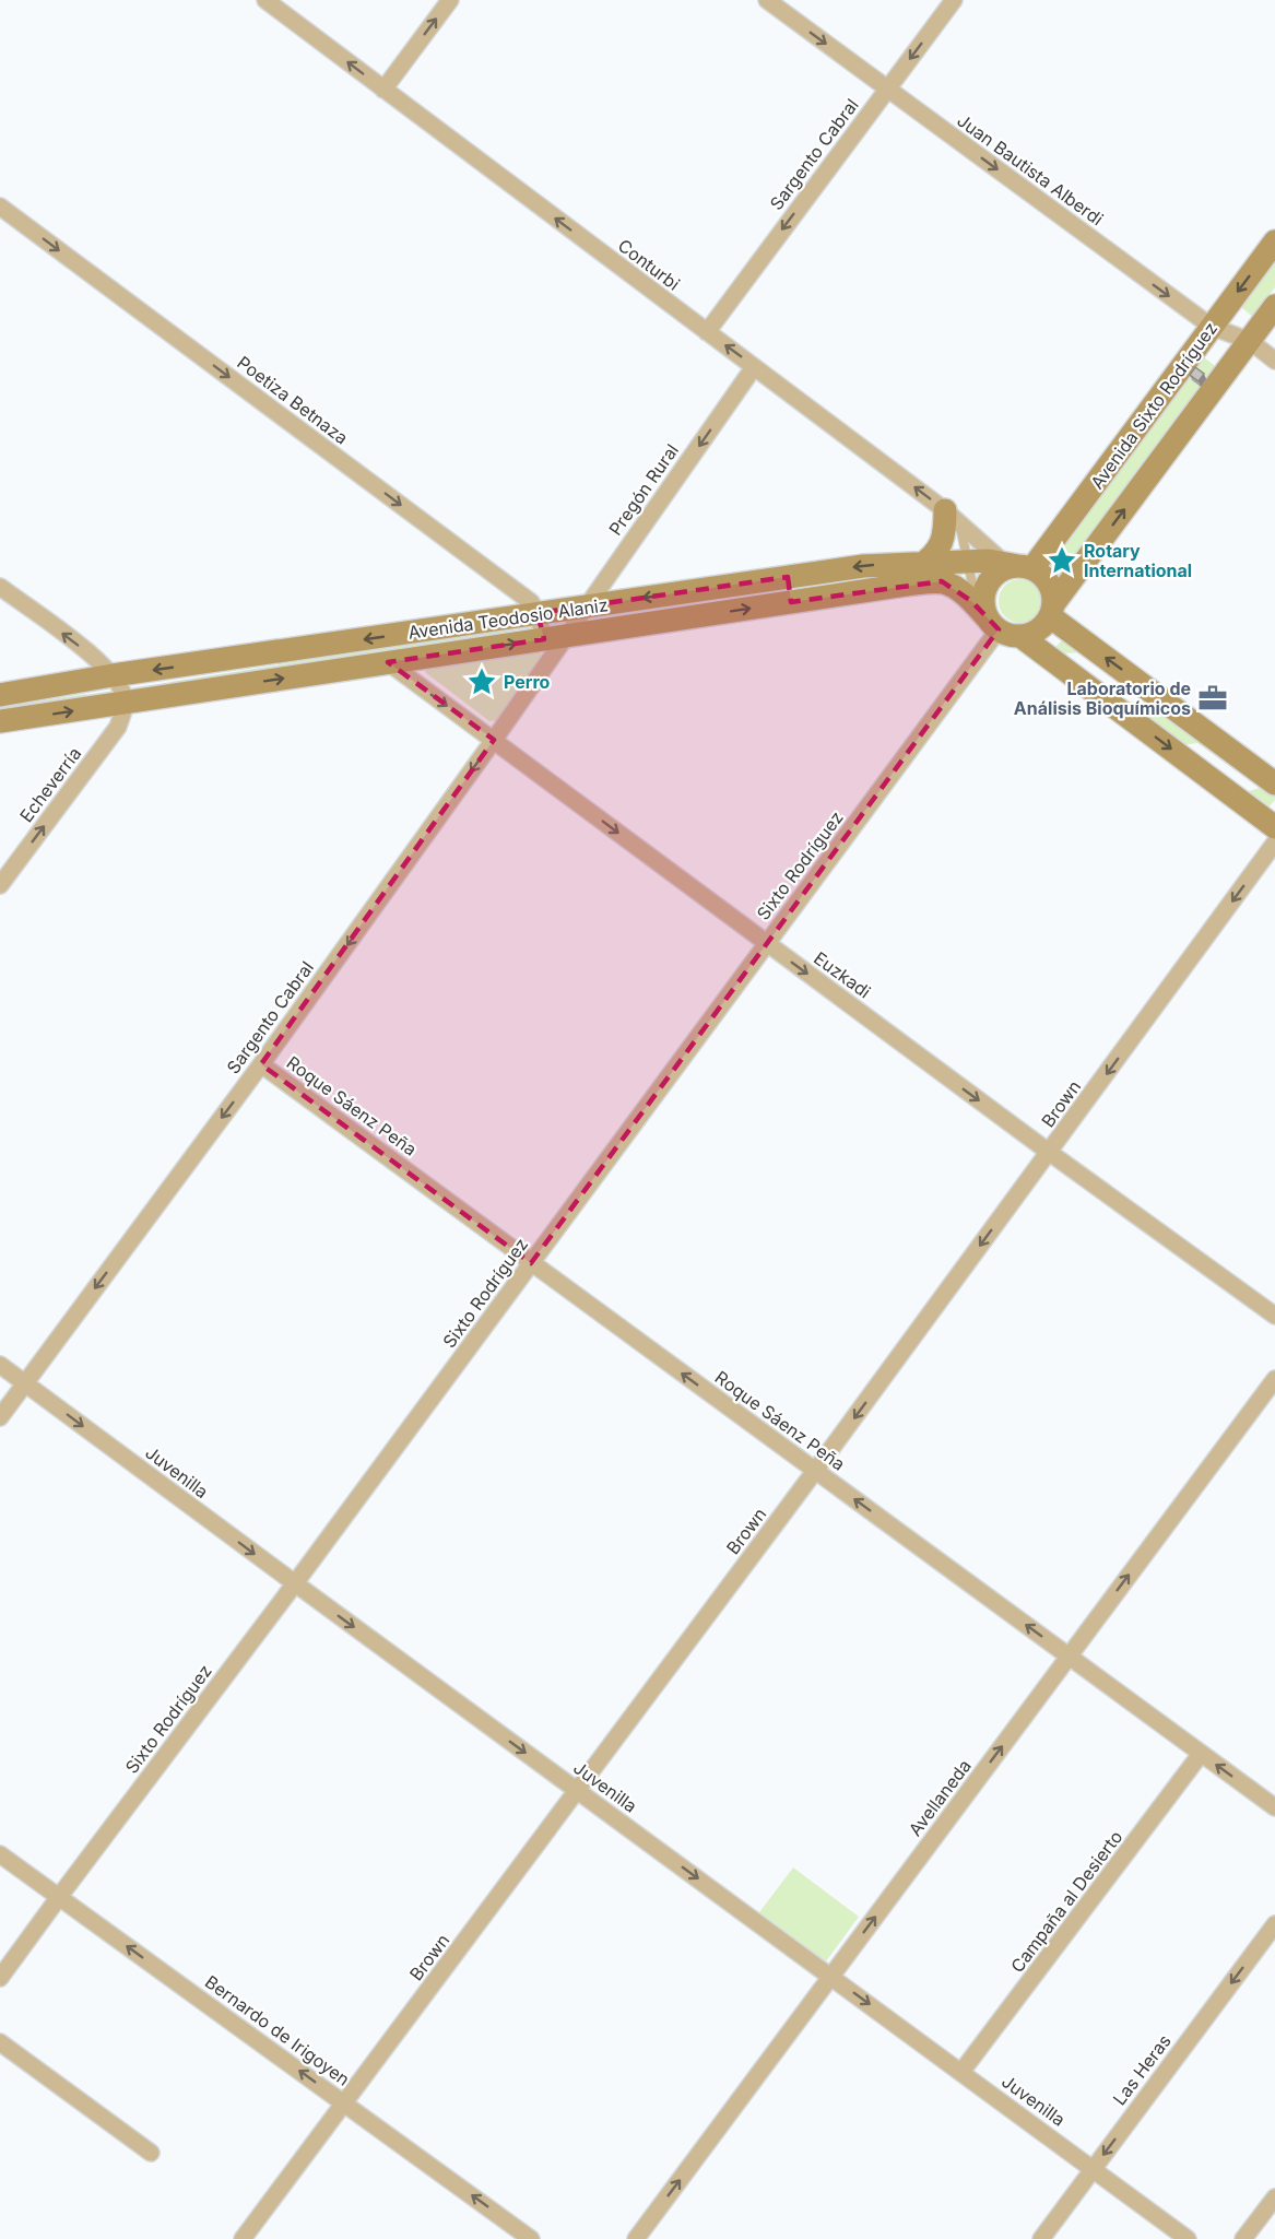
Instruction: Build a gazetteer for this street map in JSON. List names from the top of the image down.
{
  "streets": {
    "main road": ["Avenida Sixto Rodríguez", "Avenida Teodosio Alaniz"],
    "street": [
      "Sargento Cabral",
      "Juan Bautista Alberdi",
      "Conturbi",
      "Poetiza Betnaza",
      "Pregón Rural",
      "Echeverría",
      "Sixto Rodríguez",
      "Euzkadi",
      "Brown",
      "Roque Sáenz Peña",
      "Juvenilla",
      "Avellaneda",
      "Campaña al Desierto",
      "Bernardo de Irigoyen",
      "Las Heras"
    ]
  },
  "crossings": [
    ["Sargento Cabral", "Juan Bautista Alberdi"],
    ["Sargento Cabral", "Conturbi"],
    ["Sargento Cabral", "Pregón Rural"],
    ["Sargento Cabral", "Avenida Teodosio Alaniz"],
    ["Sargento Cabral", "Euzkadi"],
    ["Sargento Cabral", "Roque Sáenz Peña"],
    ["Sargento Cabral", "Juvenilla"],
    ["Juan Bautista Alberdi", "Avenida Sixto Rodríguez"],
    ["Conturbi", "Avenida Sixto Rodríguez"],
    ["Conturbi", "Pregón Rural"],
    ["Conturbi", "Avenida Teodosio Alaniz"],
    ["Poetiza Betnaza", "Avenida Teodosio Alaniz"],
    ["Avenida Sixto Rodríguez", "Avenida Teodosio Alaniz"],
    ["Avenida Sixto Rodríguez", "Sixto Rodríguez"],
    ["Pregón Rural", "Avenida Teodosio Alaniz"],
    ["Avenida Teodosio Alaniz", "Echeverría"],
    ["Avenida Teodosio Alaniz", "Sixto Rodríguez"],
    ["Avenida Teodosio Alaniz", "Euzkadi"],
    ["Sixto Rodríguez", "Euzkadi"],
    ["Sixto Rodríguez", "Roque Sáenz Peña"],
    ["Sixto Rodríguez", "Juvenilla"],
    ["Sixto Rodríguez", "Bernardo de Irigoyen"],
    ["Euzkadi", "Brown"],
    ["Brown", "Roque Sáenz Peña"],
    ["Brown", "Juvenilla"],
    ["Brown", "Bernardo de Irigoyen"],
    ["Roque Sáenz Peña", "Avellaneda"],
    ["Roque Sáenz Peña", "Campaña al Desierto"],
    ["Juvenilla", "Avellaneda"],
    ["Juvenilla", "Campaña al Desierto"],
    ["Juvenilla", "Las Heras"]
  ],
  "one_way": [
    "Sargento Cabral",
    "Juan Bautista Alberdi",
    "Conturbi",
    "Poetiza Betnaza",
    "Pregón Rural",
    "Echeverría",
    "Euzkadi",
    "Brown",
    "Roque Sáenz Peña",
    "Juvenilla",
    "Avellaneda",
    "Bernardo de Irigoyen",
    "Las Heras"
  ],
  "places": {
    "place": ["Rotary International", "Perro"],
    "office": ["Laboratorio de Análisis Bioquímicos"]
  }
}
